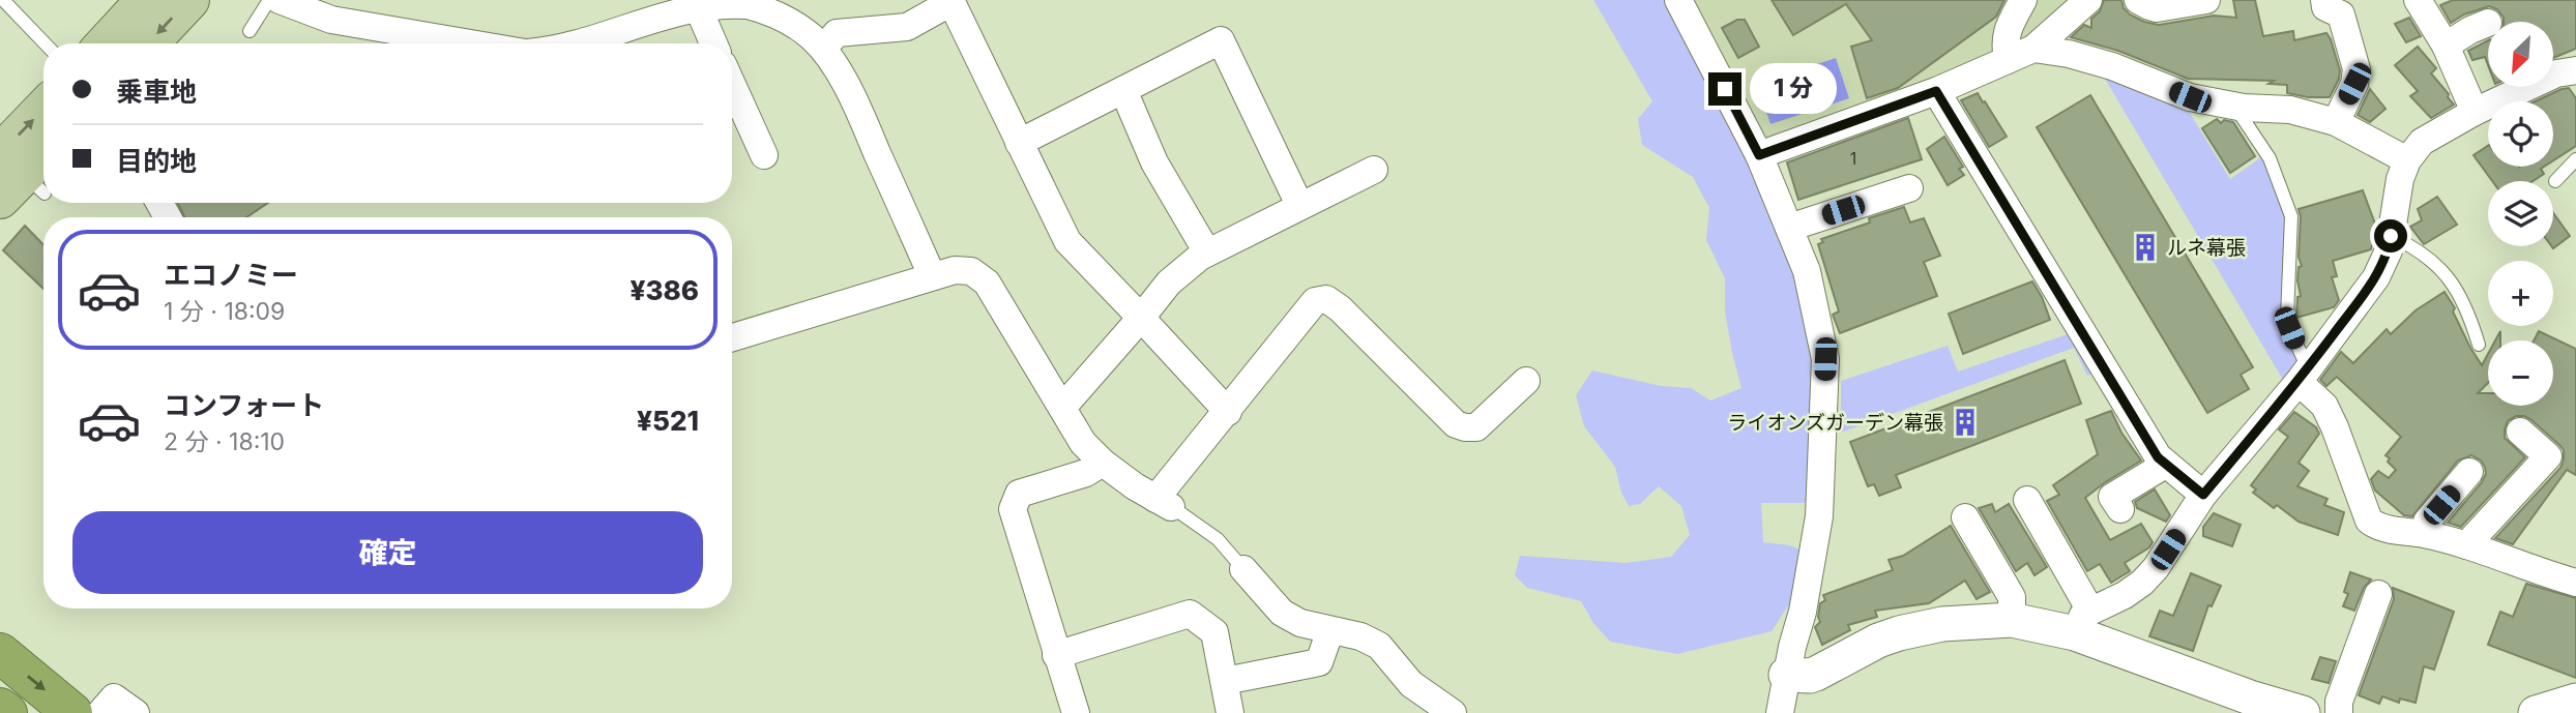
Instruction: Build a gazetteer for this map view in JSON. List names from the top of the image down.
{
  "places": {
    "building": ["ルネ幕張", "ライオンズガーデン幕張"]
  },
  "house_numbers": ["1"],
  "north": "bottom left",
  "page": {
    "map_buttons": ["+", "−"],
    "banner": ["乗車地", "目的地"],
    "bubble": "1 分",
    "list": [
      {
        "name": "エコノミー",
        "note": "1 分 · 18:09",
        "value": "¥386"
      },
      {
        "name": "コンフォート",
        "note": "2 分 · 18:10",
        "value": "¥521"
      }
    ],
    "buttons": "確定"
  }
}
